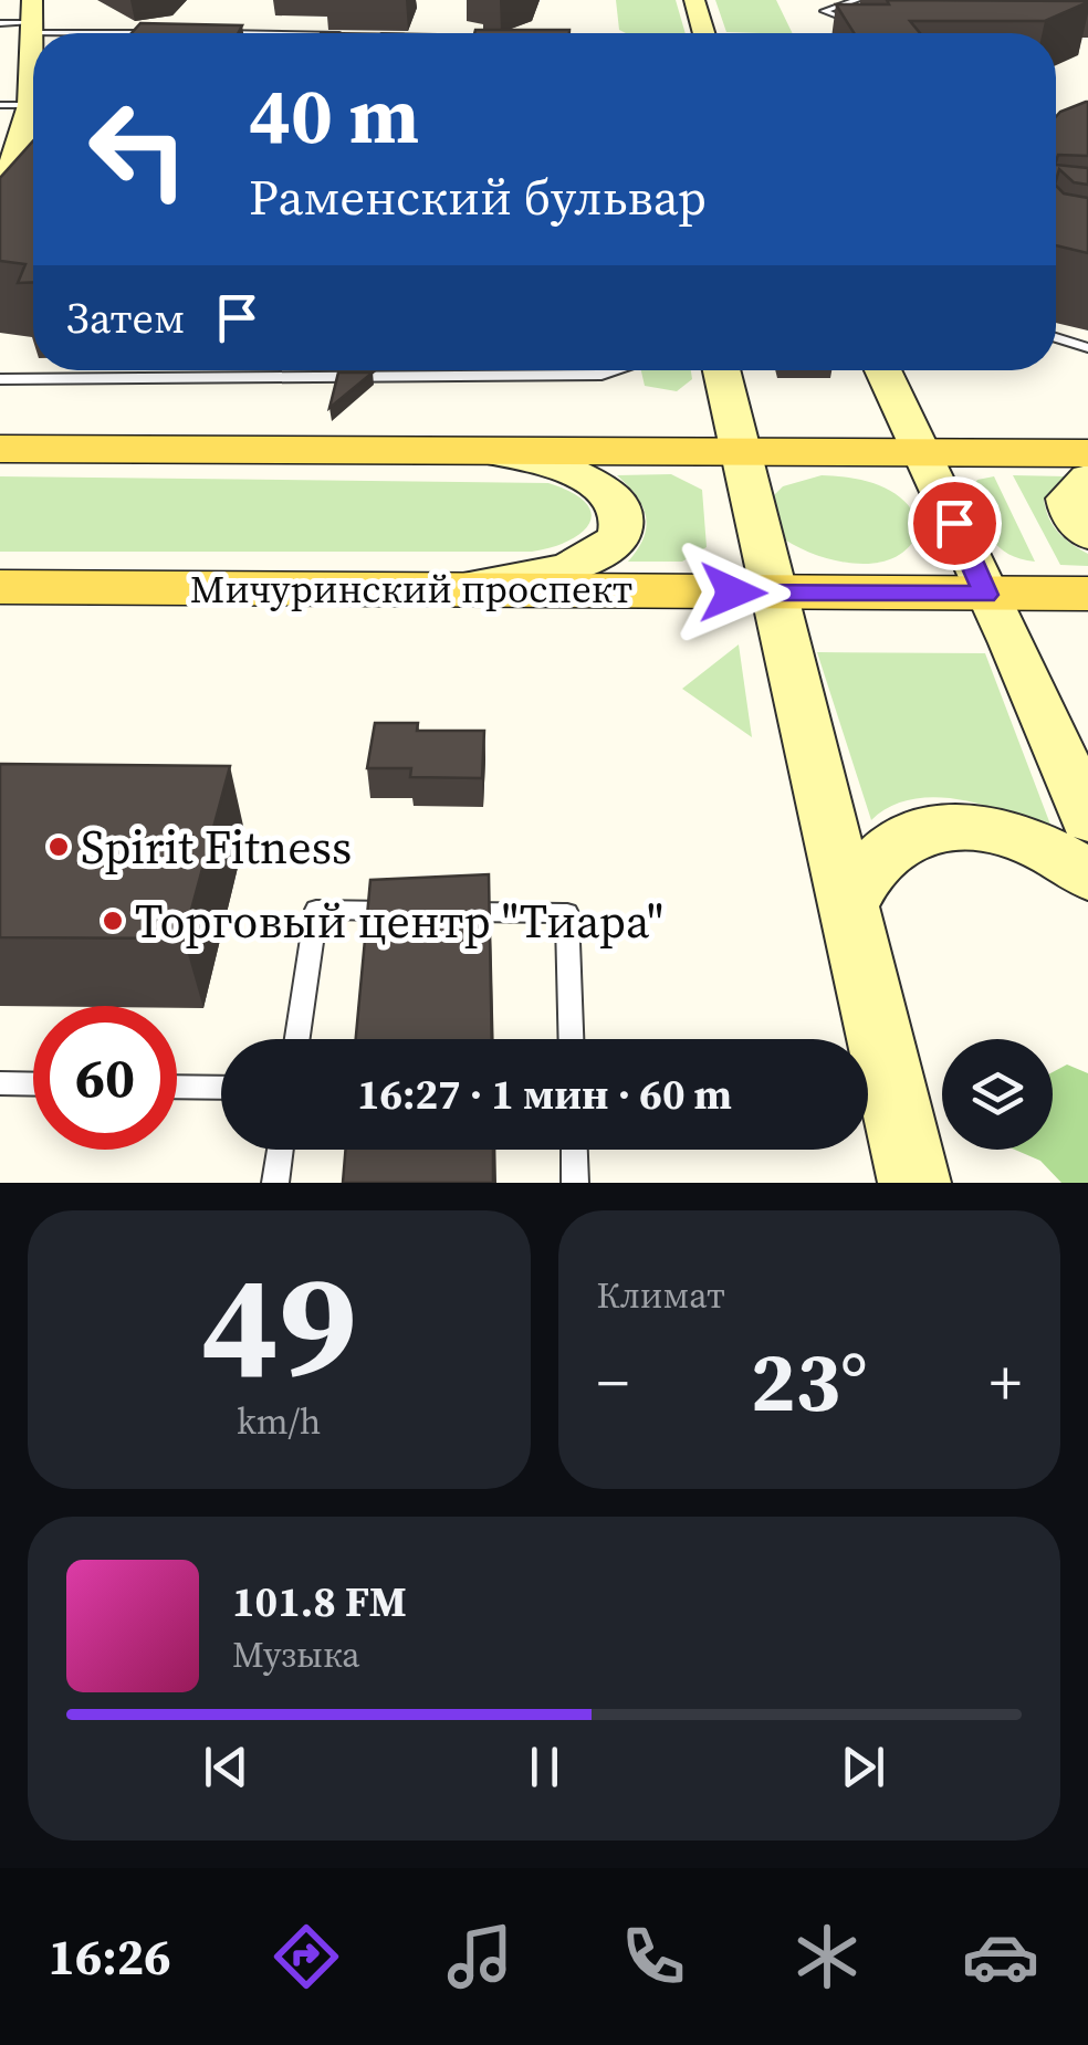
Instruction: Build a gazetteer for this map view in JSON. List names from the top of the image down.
{
  "streets": {
    "main road": ["Мичуринский проспект"]
  },
  "places": ["Spirit Fitness", "Торговый центр \"Тиара\""],
  "page": {
    "turn": ["40 m", "Раменский бульвар"],
    "then": "Затем",
    "limit": "60",
    "trip": "16:27 · 1 мин · 60 m",
    "tile": [
      ["49", "km/h"],
      "Климат"
    ],
    "heat": ["−", "23°", "+"],
    "song": ["101.8 FM", "Музыка"],
    "tabs": "16:26"
  }
}
